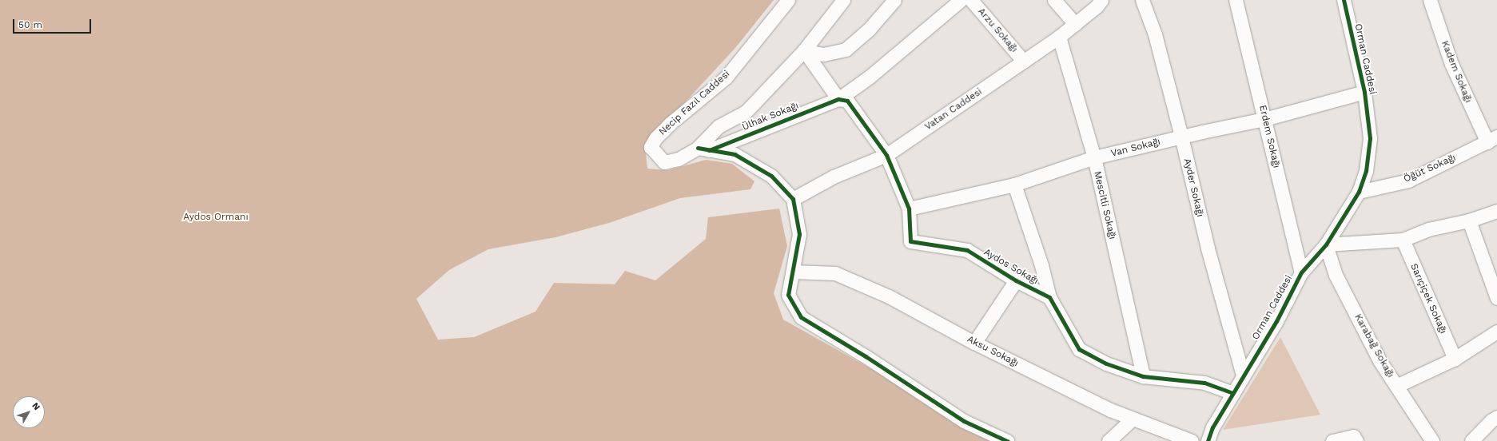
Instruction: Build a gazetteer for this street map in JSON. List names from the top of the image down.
{
  "streets": {
    "street": [
      "Arzu Sokağı",
      "Orman Caddesi",
      "Kadem Sokağı",
      "Necip Fazıl Caddesi",
      "Vatan Caddesi",
      "Ülhak Sokağı",
      "Erdem Sokağı",
      "Van Sokağı",
      "Öğüt Sokağı",
      "Ayder Sokağı",
      "Mescitli Sokağı",
      "Aydos Sokağı",
      "Sarıçiçek Sokağı",
      "Karabağ Sokağı",
      "Aksu Sokağı"
    ]
  },
  "crossings": [
    ["Arzu Sokağı", "Vatan Caddesi"],
    ["Orman Caddesi", "Erdem Sokağı"],
    ["Orman Caddesi", "Van Sokağı"],
    ["Orman Caddesi", "Öğüt Sokağı"],
    ["Orman Caddesi", "Ayder Sokağı"],
    ["Orman Caddesi", "Aydos Sokağı"],
    ["Orman Caddesi", "Karabağ Sokağı"],
    ["Kadem Sokağı", "Öğüt Sokağı"],
    ["Necip Fazıl Caddesi", "Ülhak Sokağı"],
    ["Vatan Caddesi", "Mescitli Sokağı"],
    ["Vatan Caddesi", "Aydos Sokağı"],
    ["Ülhak Sokağı", "Aydos Sokağı"],
    ["Erdem Sokağı", "Van Sokağı"],
    ["Van Sokağı", "Ayder Sokağı"],
    ["Van Sokağı", "Mescitli Sokağı"],
    ["Van Sokağı", "Aydos Sokağı"],
    ["Mescitli Sokağı", "Aydos Sokağı"]
  ],
  "parks": ["Aydos Ormanı"],
  "scale_bar": "50 m",
  "north": "top right"
}
